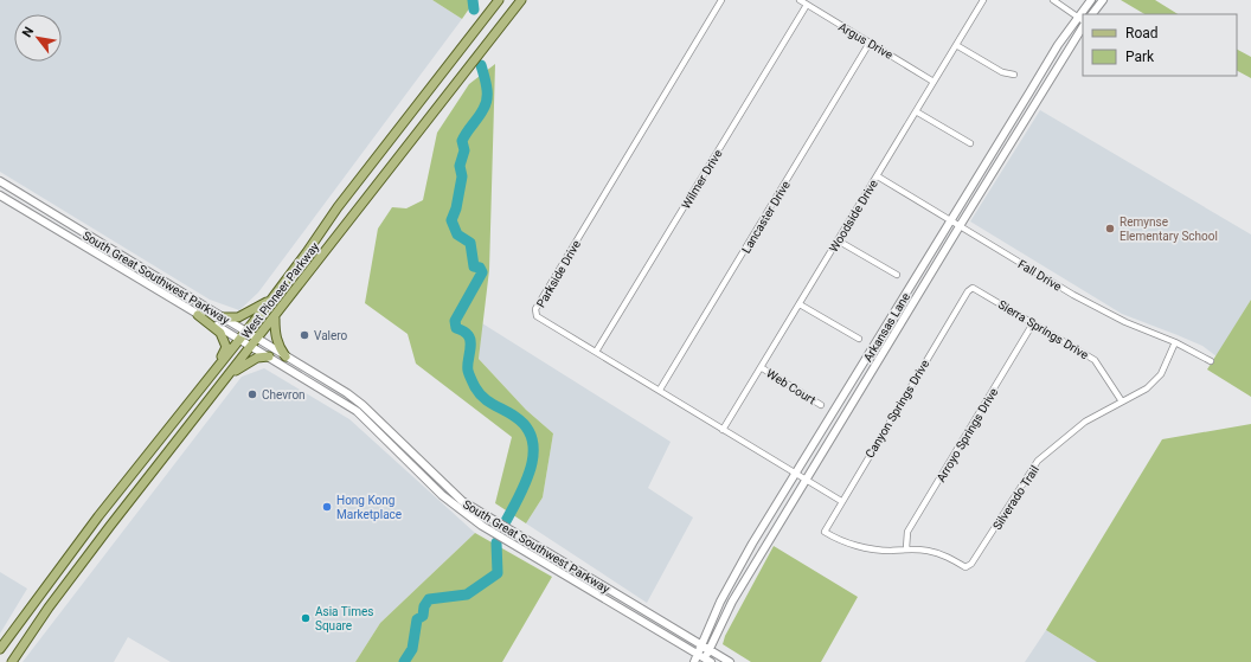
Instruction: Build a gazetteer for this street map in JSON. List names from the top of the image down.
{
  "streets": {
    "main road": ["South Great Southwest Parkway", "West Pioneer Parkway", "Arkansas Lane"],
    "street": [
      "Argus Drive",
      "Wilmer Drive",
      "Woodside Drive",
      "Lancaster Drive",
      "Parkside Drive",
      "Fall Drive",
      "Sierra Springs Drive",
      "Web Court",
      "Canyon Springs Drive",
      "Arroyo Springs Drive",
      "Silverado Trail"
    ]
  },
  "crossings": [
    ["Argus Drive", "Wilmer Drive"],
    ["Argus Drive", "Woodside Drive"],
    ["Argus Drive", "Lancaster Drive"],
    ["Wilmer Drive", "Parkside Drive"],
    ["Woodside Drive", "Parkside Drive"],
    ["Woodside Drive", "Fall Drive"],
    ["Woodside Drive", "Web Court"],
    ["Lancaster Drive", "Parkside Drive"],
    ["Parkside Drive", "Arkansas Lane"],
    ["Parkside Drive", "Canyon Springs Drive"],
    ["Fall Drive", "Arkansas Lane"],
    ["Fall Drive", "Silverado Trail"],
    ["South Great Southwest Parkway", "West Pioneer Parkway"],
    ["South Great Southwest Parkway", "Arkansas Lane"],
    ["Sierra Springs Drive", "Canyon Springs Drive"],
    ["Sierra Springs Drive", "Arroyo Springs Drive"],
    ["Sierra Springs Drive", "Silverado Trail"],
    ["Canyon Springs Drive", "Arroyo Springs Drive"],
    ["Canyon Springs Drive", "Silverado Trail"],
    ["Arroyo Springs Drive", "Silverado Trail"]
  ],
  "places": [
    "Remynse Elementary School",
    "Valero",
    "Chevron",
    "Hong Kong Marketplace",
    "Asia Times Square"
  ],
  "legend": ["Road", "Park"],
  "north": "top left"
}
